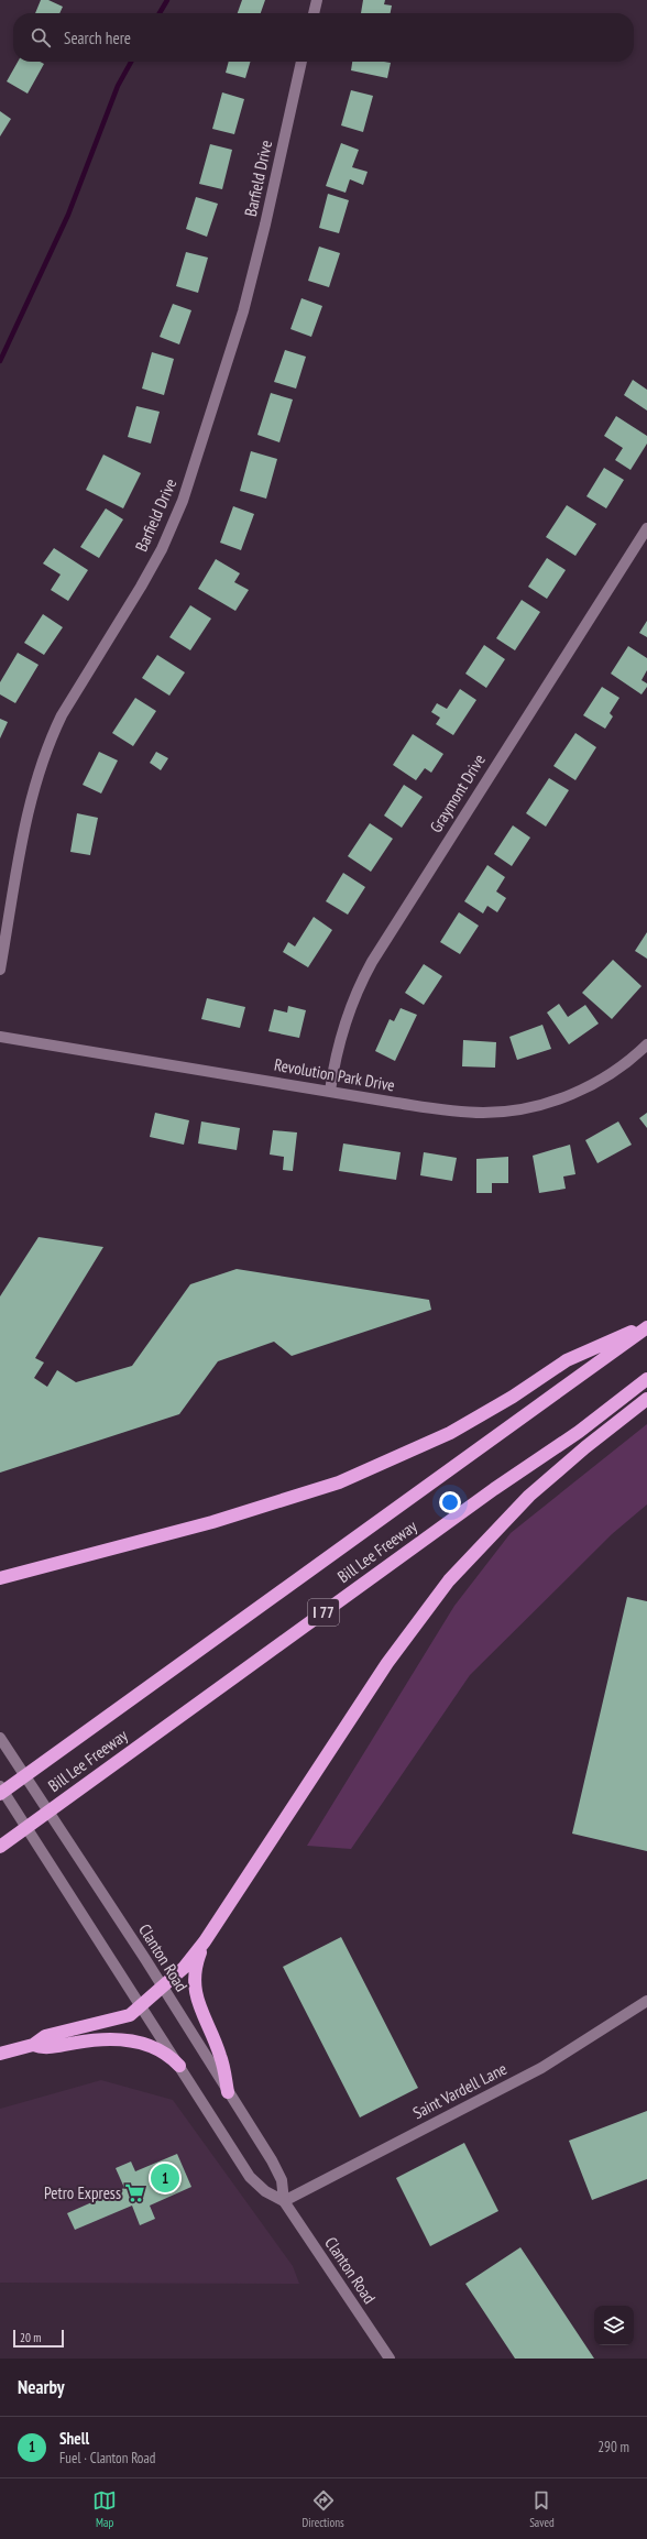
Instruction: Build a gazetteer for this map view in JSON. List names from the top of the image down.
{
  "streets": {
    "highway": ["Bill Lee Freeway", "I 77"],
    "street": [
      "Barfield Drive",
      "Graymont Drive",
      "Revolution Park Drive",
      "Clanton Road",
      "Saint Vardell Lane"
    ]
  },
  "crossings": [
    ["Graymont Drive", "Revolution Park Drive"],
    ["Clanton Road", "Saint Vardell Lane"]
  ],
  "places": {
    "supermarket": ["Petro Express"]
  },
  "scale_bar": "20 m",
  "page": {
    "search": "Search here",
    "pins": "1",
    "scale": "20 m",
    "heading": "Nearby",
    "list": [
      {
        "mark": "1",
        "name": "Shell",
        "note": "Fuel · Clanton Road",
        "value": "290 m"
      }
    ],
    "nav": ["Map", "Directions", "Saved"]
  }
}
